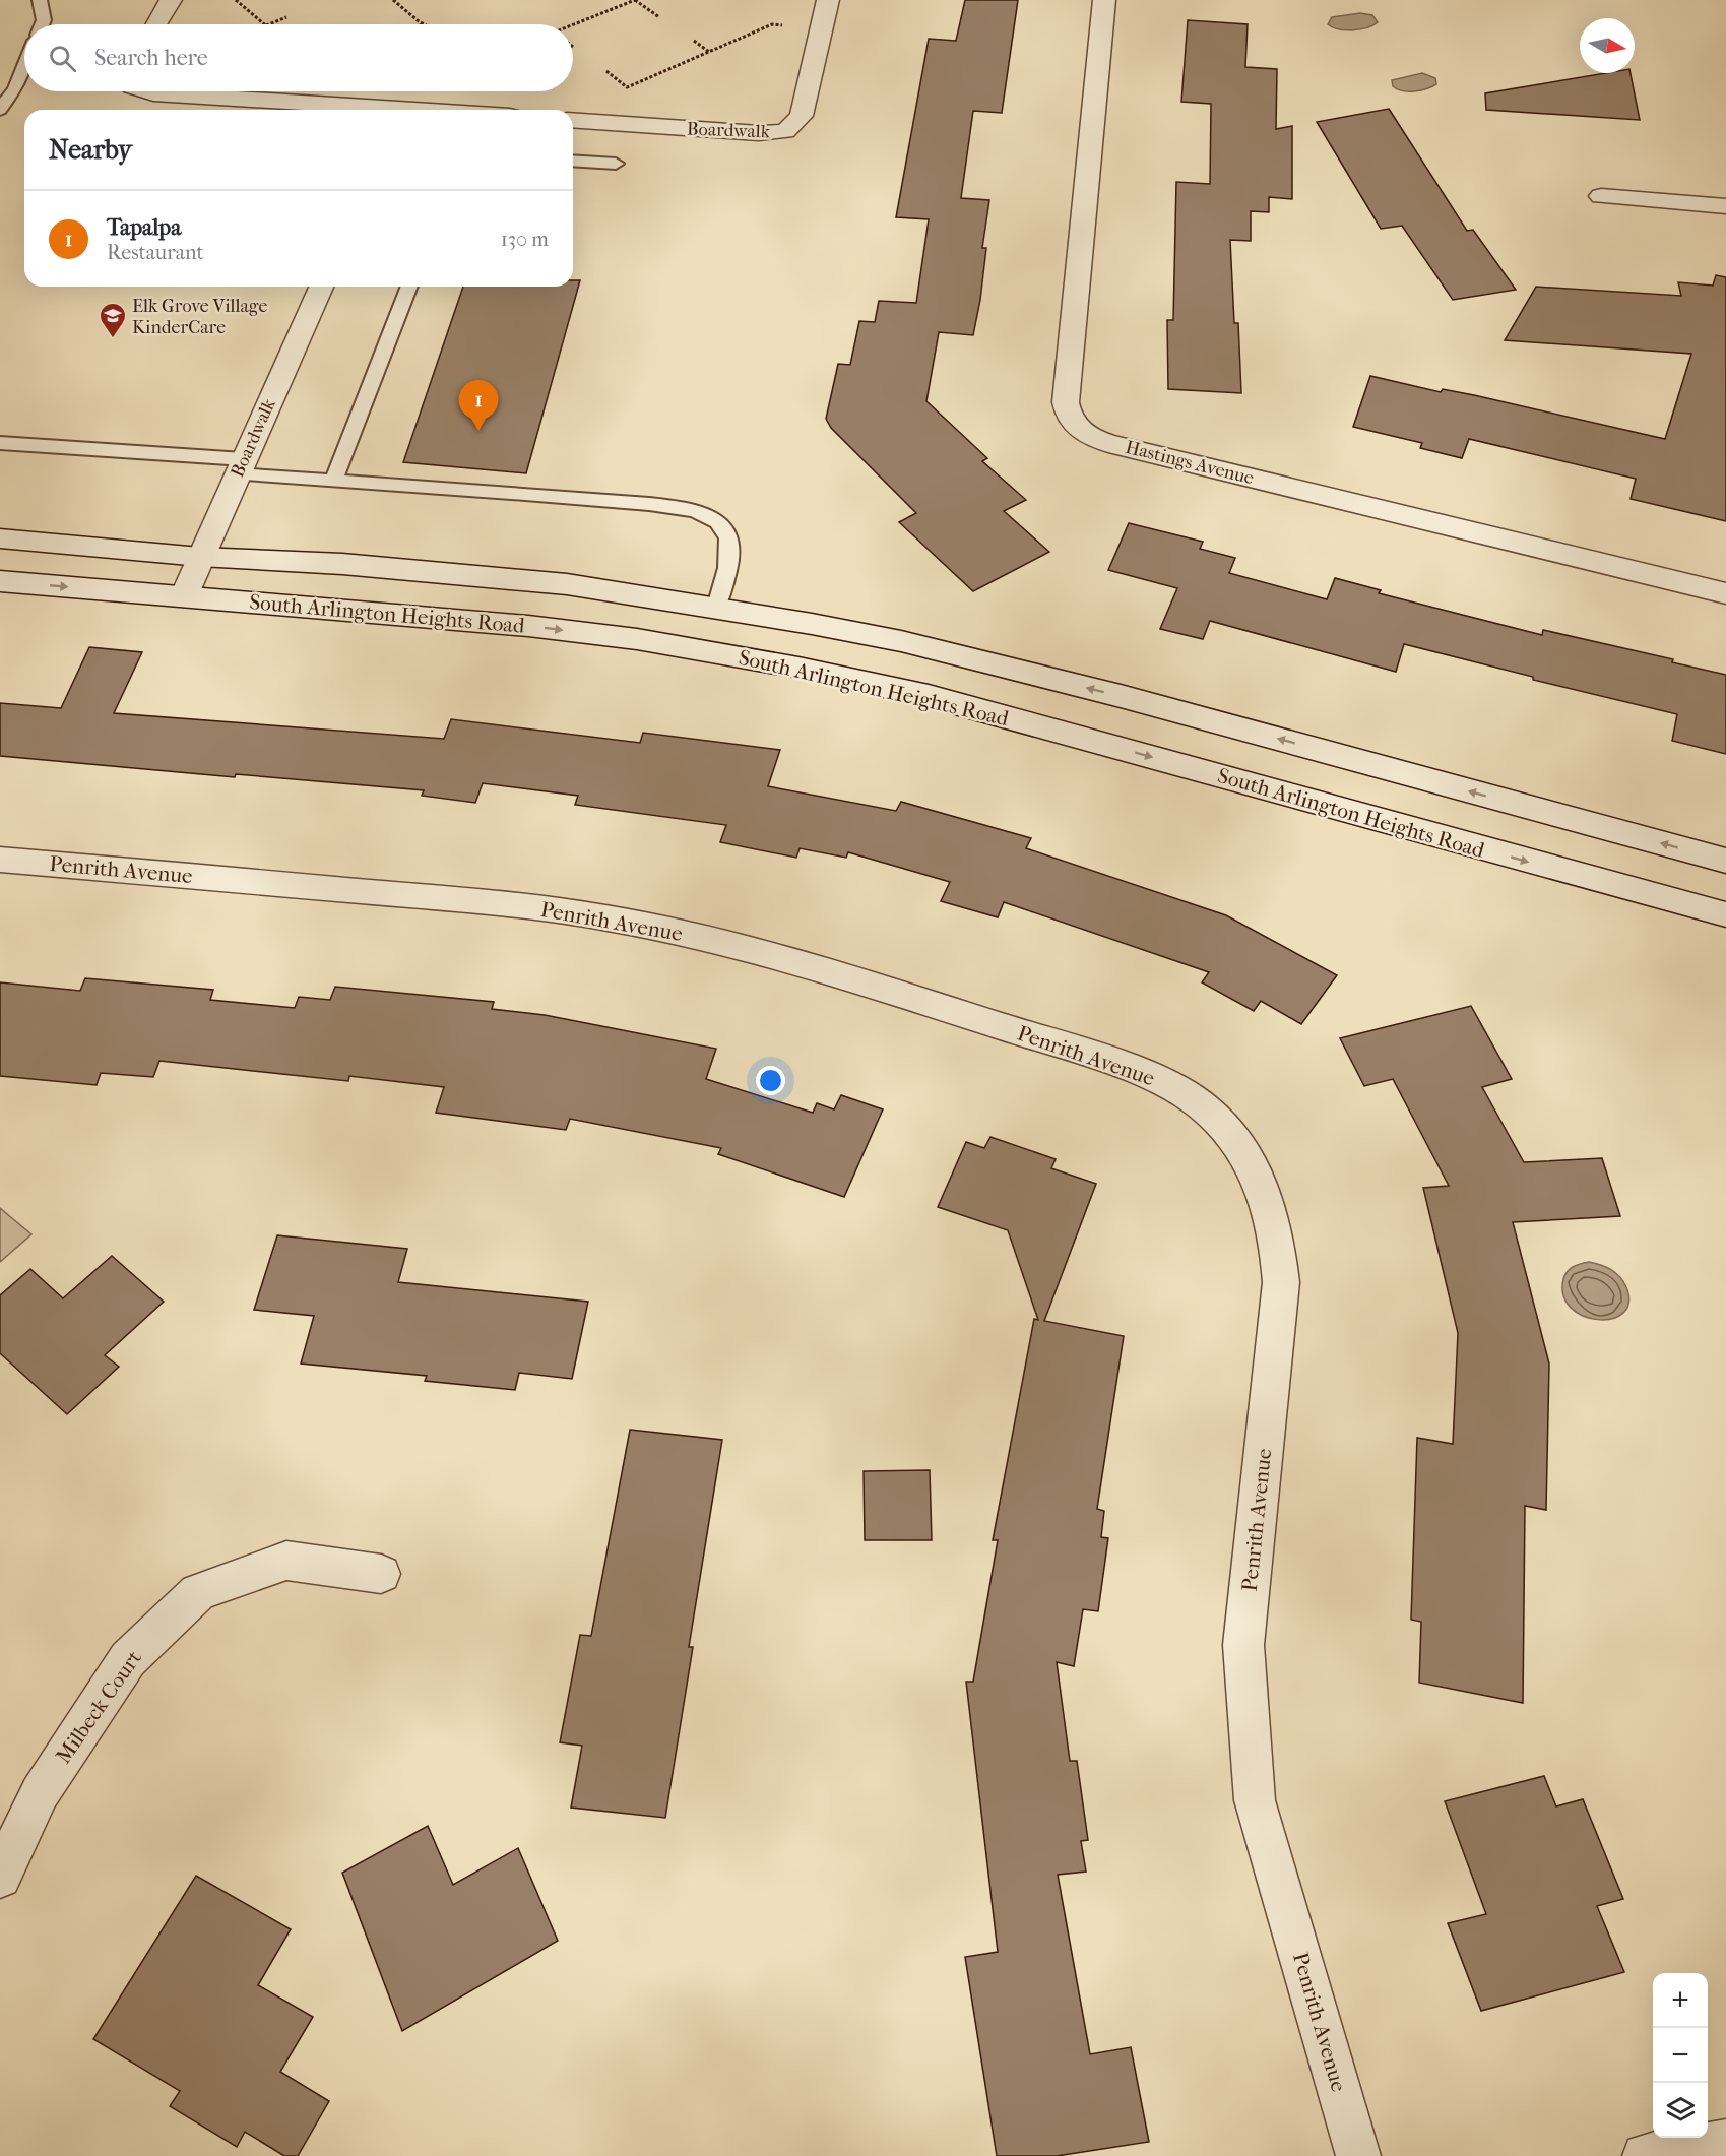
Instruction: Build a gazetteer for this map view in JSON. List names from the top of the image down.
{
  "streets": {
    "street": [
      "Boardwalk",
      "Hastings Avenue",
      "South Arlington Heights Road",
      "Penrith Avenue",
      "Milbeck Court"
    ]
  },
  "crossings": [
    ["Boardwalk", "South Arlington Heights Road"]
  ],
  "places": {
    "school or university": ["Elk Grove Village KinderCare"]
  },
  "north": "right",
  "page": {
    "search": "Search here",
    "heading": "Nearby",
    "list": [
      {
        "mark": "1",
        "name": "Tapalpa",
        "note": "Restaurant",
        "value": "130 m"
      }
    ],
    "pins": "1",
    "map_buttons": ["+", "−"]
  }
}
